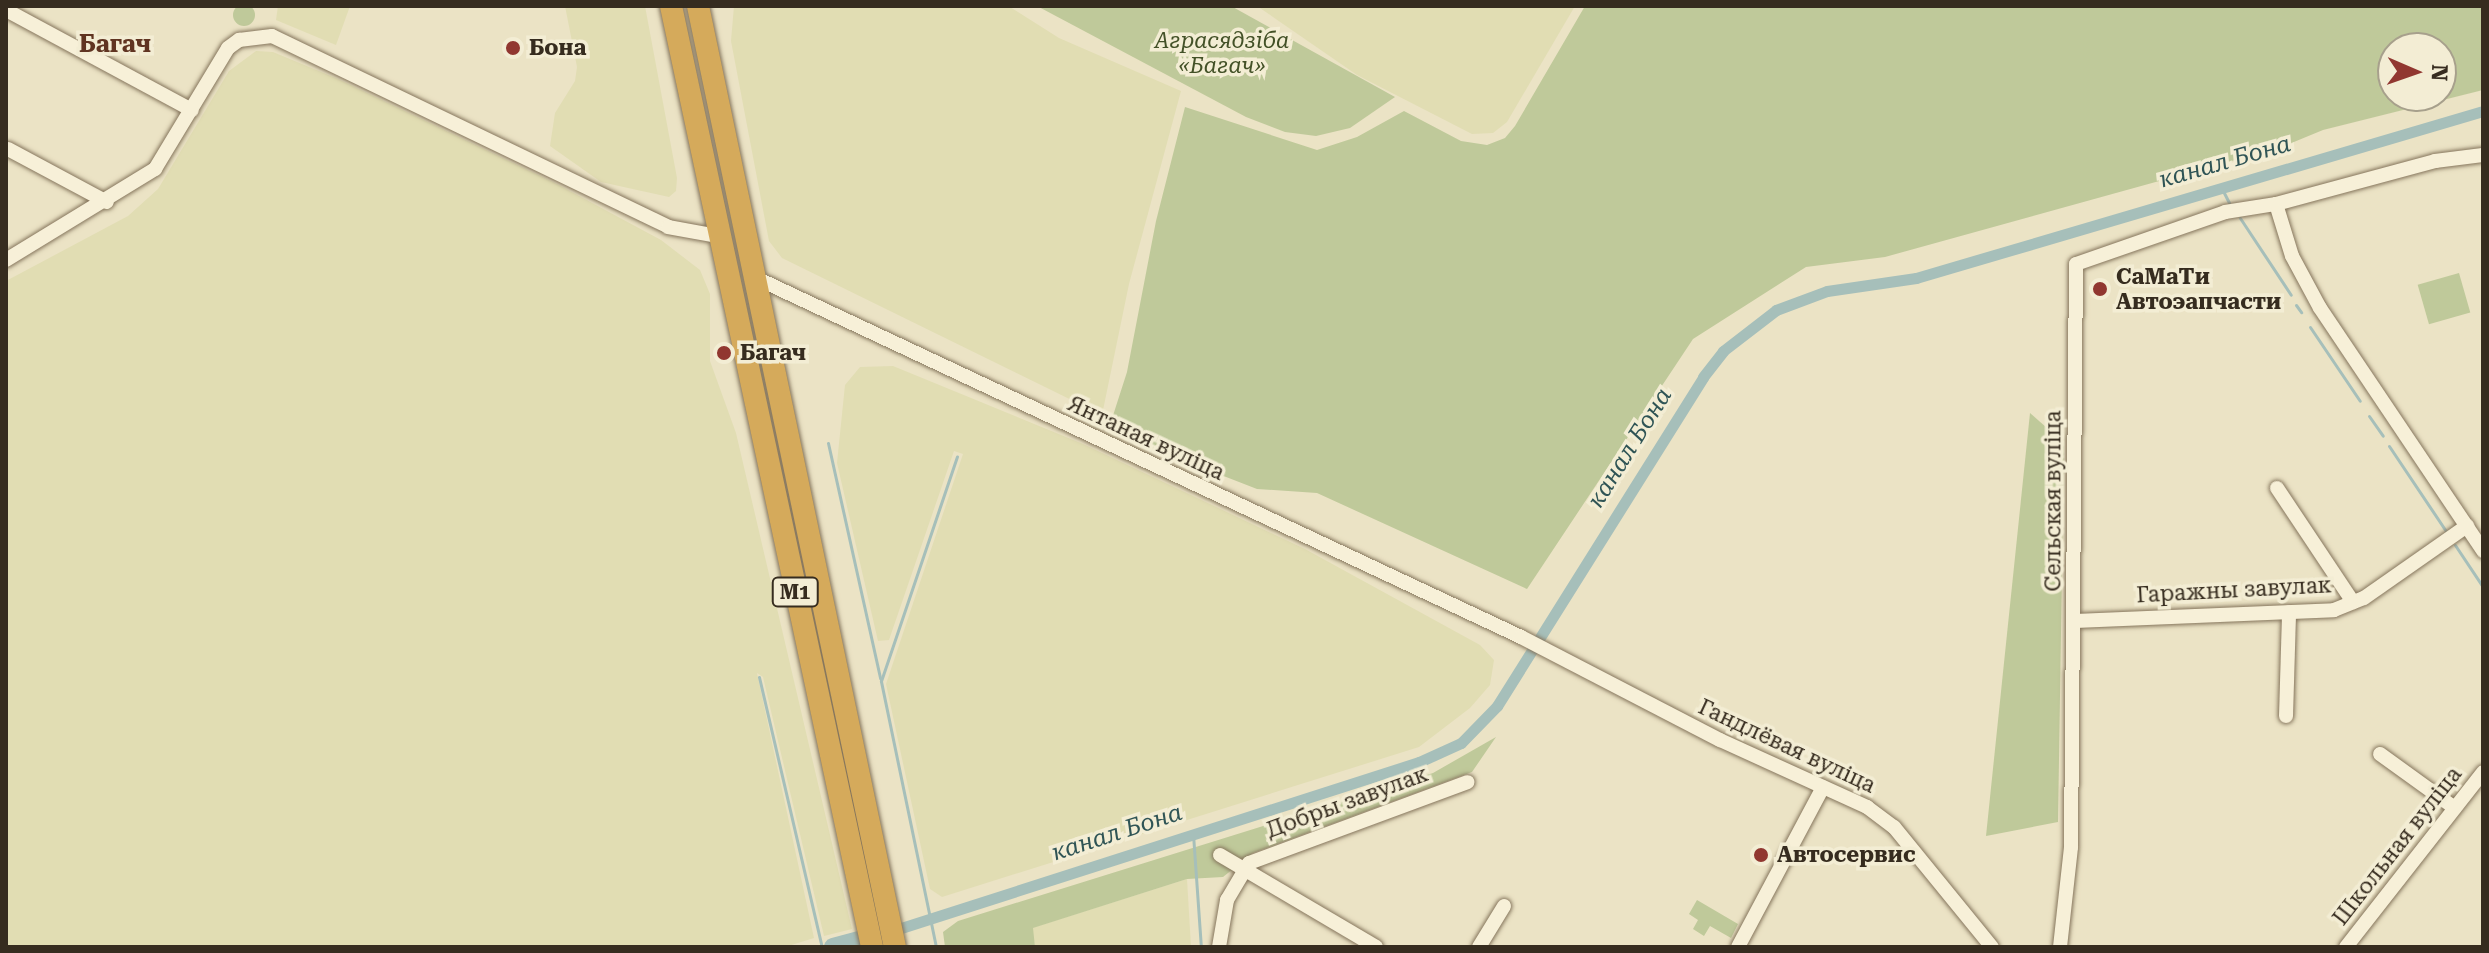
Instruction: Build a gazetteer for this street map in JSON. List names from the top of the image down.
{
  "streets": {
    "highway": ["М1"],
    "street": [
      "Янтаная вуліца",
      "Сельская вуліца",
      "Гаражны завулак",
      "Гандлёвая вуліца",
      "Добры завулак",
      "Школьная вуліца"
    ]
  },
  "crossings": [
    ["Янтаная вуліца", "М1"],
    ["Янтаная вуліца", "Гандлёвая вуліца"],
    ["Сельская вуліца", "Гаражны завулак"]
  ],
  "districts": ["Багач"],
  "water": ["канал Бона"],
  "parks": ["Аграсядзіба «Багач»"],
  "places": [
    "Бона",
    "СаМаТи Автоэапчасти",
    "Багач",
    "Автосервис"
  ],
  "north": "right"
}
